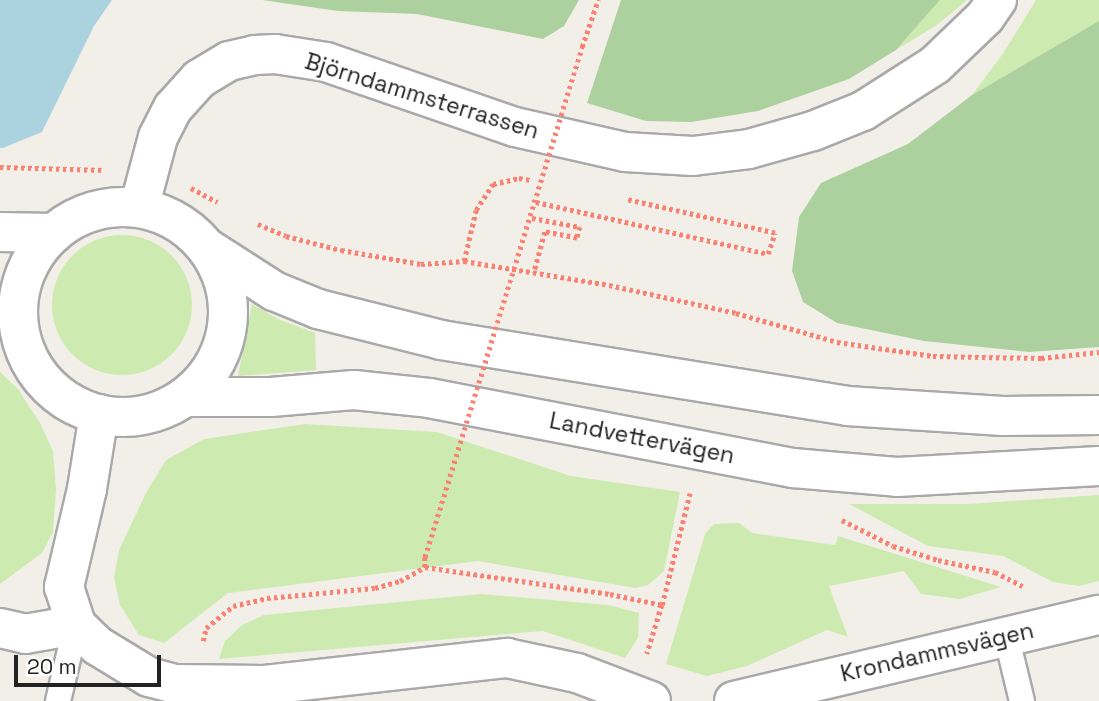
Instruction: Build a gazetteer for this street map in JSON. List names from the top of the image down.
{
  "streets": {
    "street": ["Björndammsterrassen", "Landvettervägen", "Krondammsvägen"]
  },
  "crossings": [
    ["Björndammsterrassen", "Landvettervägen"]
  ],
  "scale_bar": "20 m"
}
